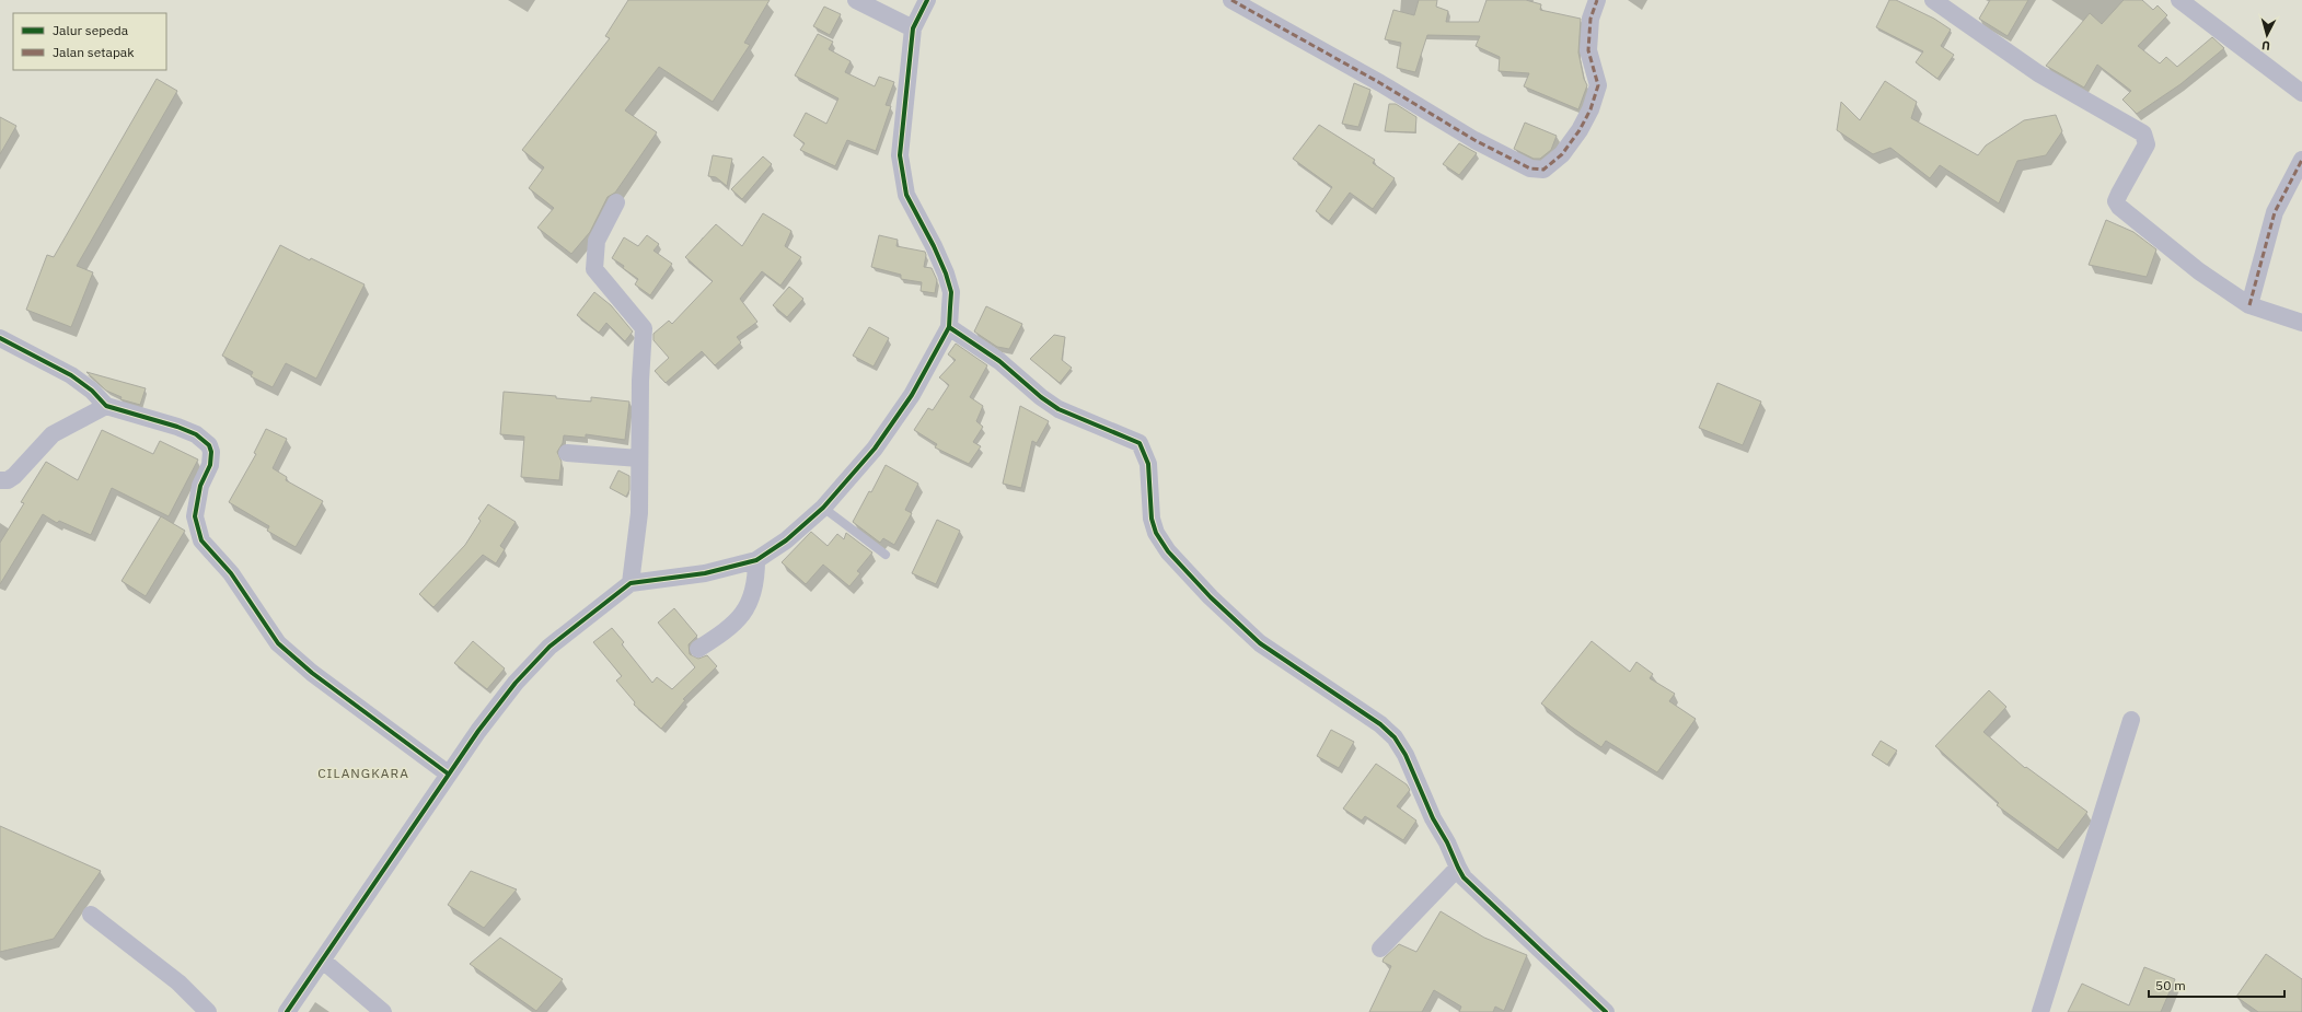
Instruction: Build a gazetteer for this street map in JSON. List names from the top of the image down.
{
  "districts": ["CILANGKARA"],
  "legend": ["Jalur sepeda", "Jalan setapak"],
  "scale_bar": "50 m",
  "north": "bottom"
}
